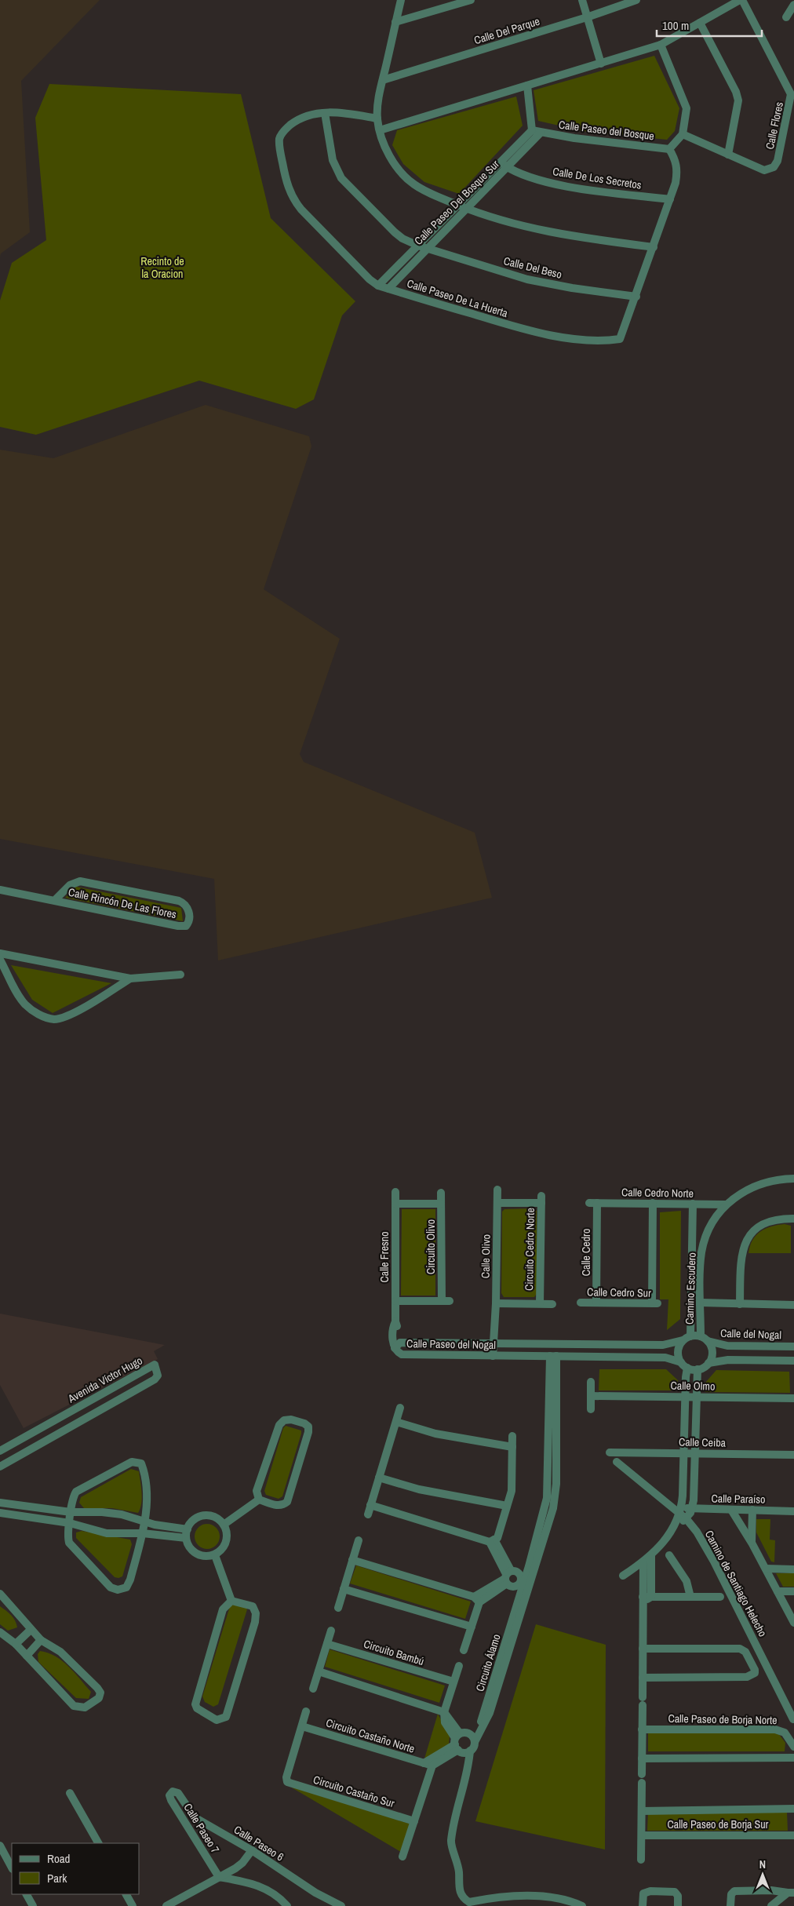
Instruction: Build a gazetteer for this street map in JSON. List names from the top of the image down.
{
  "streets": {
    "street": [
      "Calle Del Parque",
      "Calle Flores",
      "Calle Paseo del Bosque",
      "Calle De Los Secretos",
      "Calle Paseo Del Bosque Sur",
      "Calle Del Beso",
      "Calle Paseo De La Huerta",
      "Calle Rincón De Las Flores",
      "Calle Cedro Norte",
      "Circuito Olivo",
      "Circuito Cedro Norte",
      "Calle Cedro",
      "Calle Olivo",
      "Calle Fresno",
      "Camino Escudero",
      "Calle Cedro Sur",
      "Calle del Nogal",
      "Calle Paseo del Nogal",
      "Avenida Víctor Hugo",
      "Calle Olmo",
      "Calle Ceiba",
      "Calle Paraíso",
      "Camino de Santiago Helecho",
      "Circuito Bambú",
      "Circuito Álamo",
      "Calle Paseo de Borja Norte",
      "Circuito Castaño Norte",
      "Circuito Castaño Sur",
      "Calle Paseo de Borja Sur",
      "Calle Paseo 7",
      "Calle Paseo 6"
    ]
  },
  "crossings": [
    ["Calle Paseo del Bosque", "Calle Paseo Del Bosque Sur"],
    ["Calle Paseo del Bosque", "Calle Paseo De La Huerta"],
    ["Calle De Los Secretos", "Calle Paseo Del Bosque Sur"],
    ["Calle De Los Secretos", "Calle Paseo De La Huerta"],
    ["Calle Paseo Del Bosque Sur", "Calle Del Beso"],
    ["Calle Paseo Del Bosque Sur", "Calle Paseo De La Huerta"],
    ["Calle Del Beso", "Calle Paseo De La Huerta"],
    ["Calle Cedro Norte", "Calle Cedro"],
    ["Calle Cedro Norte", "Camino Escudero"],
    ["Calle Cedro Norte", "Calle Cedro Sur"],
    ["Circuito Olivo", "Calle Fresno"],
    ["Circuito Cedro Norte", "Calle Olivo"],
    ["Calle Cedro", "Calle Cedro Sur"],
    ["Calle Olivo", "Calle Paseo del Nogal"],
    ["Calle Fresno", "Calle Paseo del Nogal"],
    ["Camino Escudero", "Calle del Nogal"],
    ["Camino Escudero", "Calle Paseo del Nogal"],
    ["Calle del Nogal", "Calle Paseo del Nogal"],
    ["Calle Paseo del Nogal", "Circuito Álamo"],
    ["Calle Paraíso", "Camino de Santiago Helecho"],
    ["Circuito Castaño Norte", "Circuito Castaño Sur"],
    ["Calle Paseo 7", "Calle Paseo 6"]
  ],
  "parks": ["Recinto de la Oracion"],
  "legend": ["Road", "Park"],
  "scale_bar": "100 m",
  "north": "top"
}
